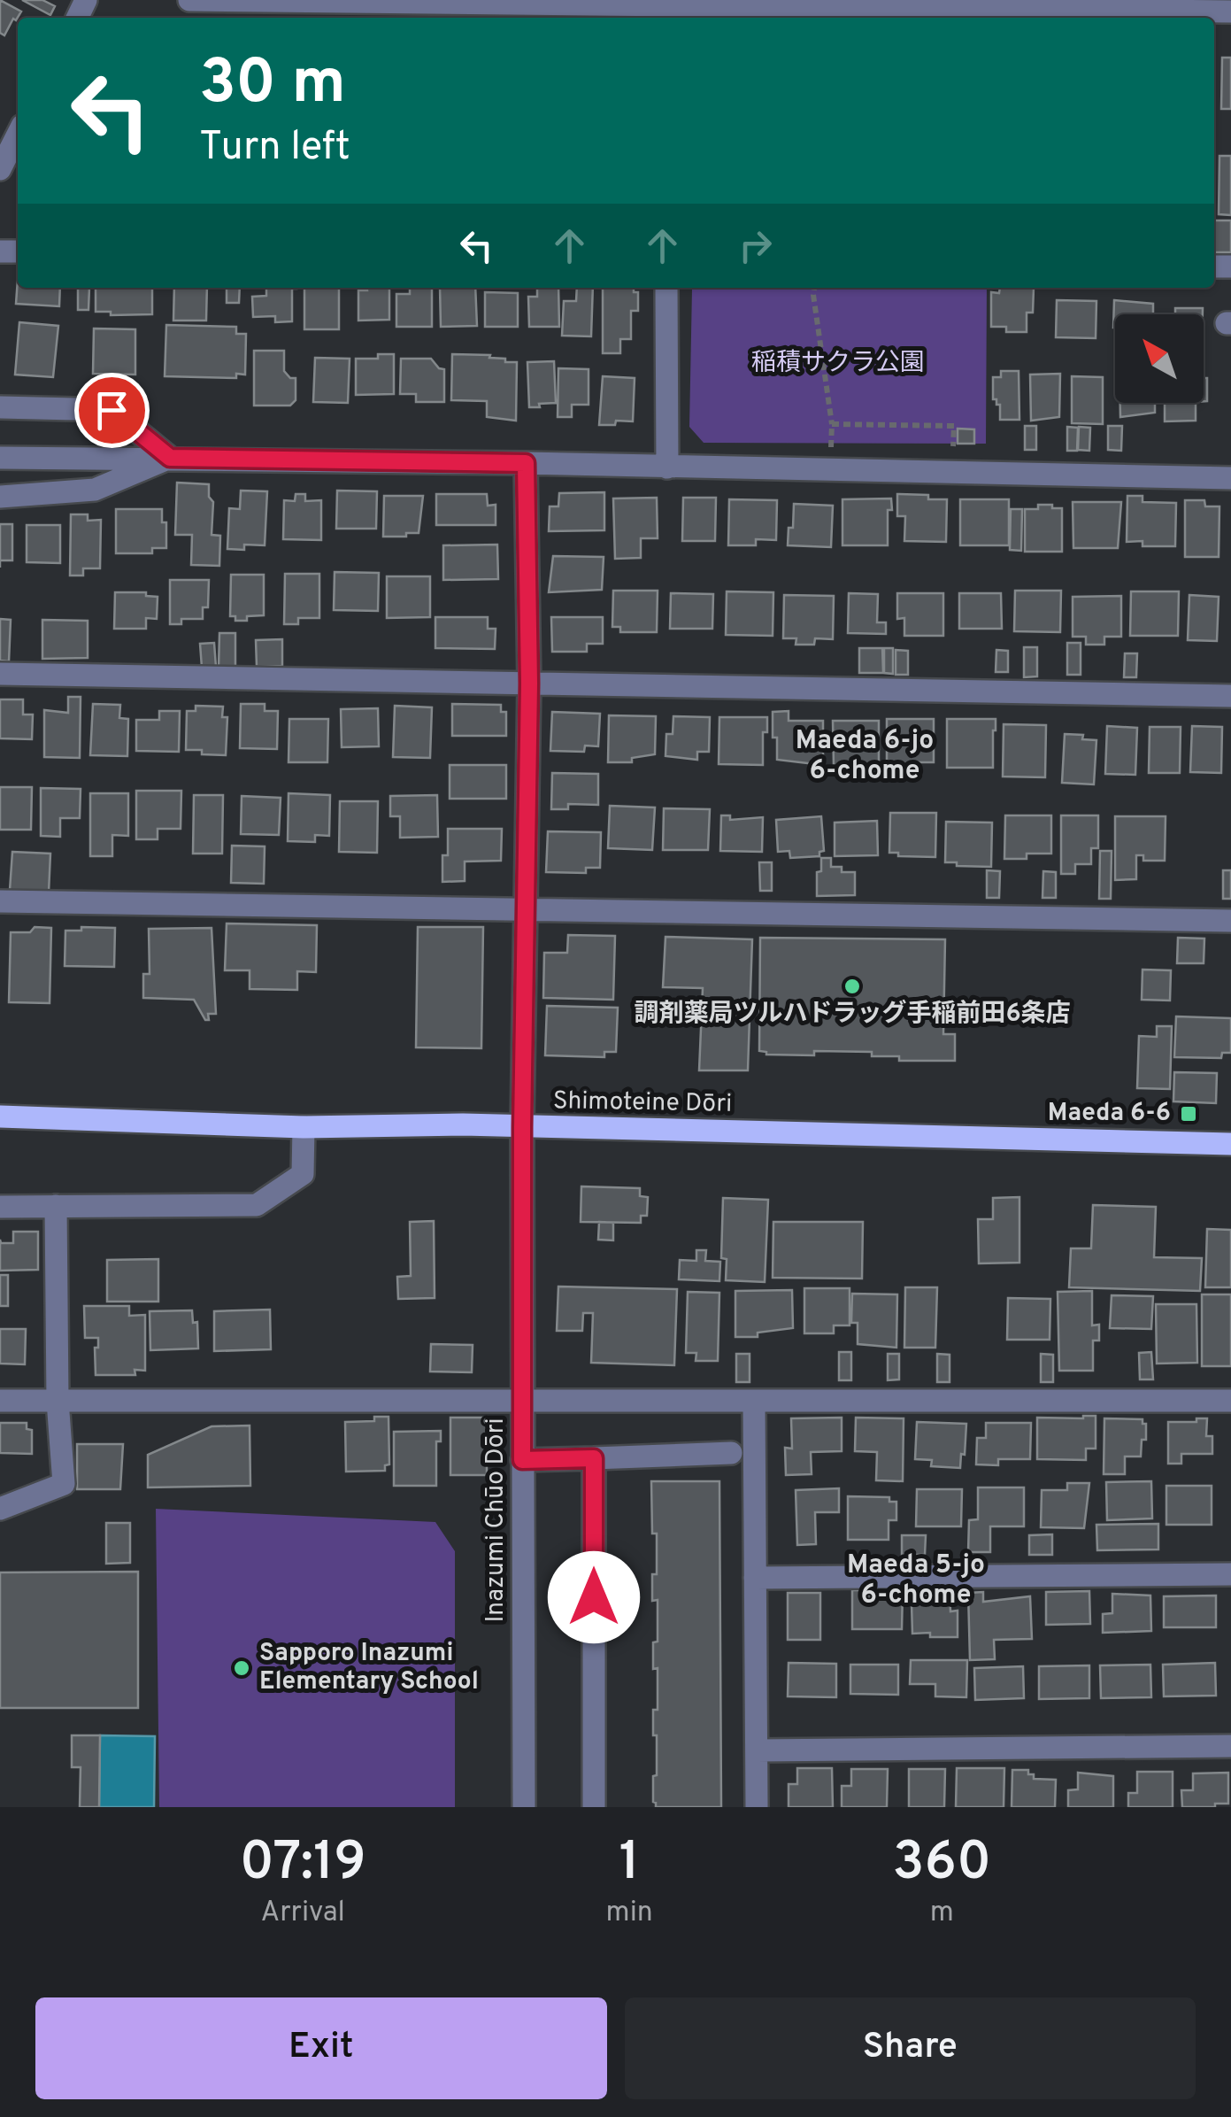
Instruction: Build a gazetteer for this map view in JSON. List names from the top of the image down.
{
  "streets": {
    "main road": ["Shimoteine Dōri"],
    "street": ["Inazumi Chūo Dōri"]
  },
  "crossings": [
    ["Shimoteine Dōri", "Inazumi Chūo Dōri"]
  ],
  "districts": ["Maeda 6-jo 6-chome", "Maeda 5-jo 6-chome"],
  "parks": ["稲積サクラ公園"],
  "places": {
    "other": ["調剤薬局ツルハドラッグ手稲前田6条店", "Sapporo Inazumi Elementary School"],
    "transit": ["Maeda 6-6"]
  },
  "north": "top left",
  "page": {
    "turn": ["30 m", "Turn left"],
    "eta": [
      "07:19",
      "Arrival",
      "1",
      "min",
      "360",
      "m"
    ],
    "buttons": ["Exit", "Share"]
  }
}
